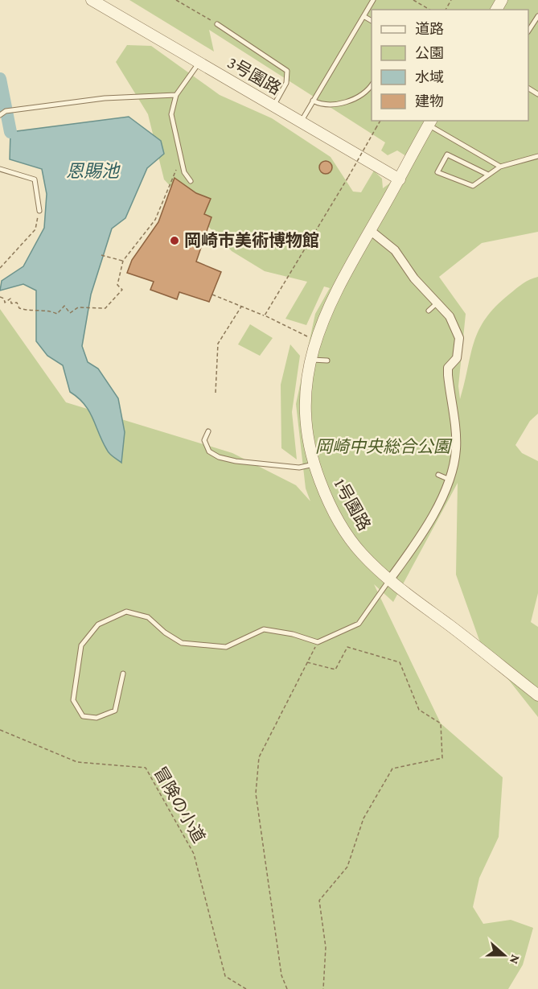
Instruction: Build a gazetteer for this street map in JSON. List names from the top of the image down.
{
  "streets": {
    "street": ["3号園路", "1号園路"],
    "path": ["冒険の小道"]
  },
  "crossings": [
    ["3号園路", "1号園路"]
  ],
  "water": ["恩賜池"],
  "parks": ["岡崎中央総合公園"],
  "places": ["岡崎市美術博物館"],
  "legend": [
    "道路",
    "公園",
    "水域",
    "建物"
  ],
  "north": "right"
}
